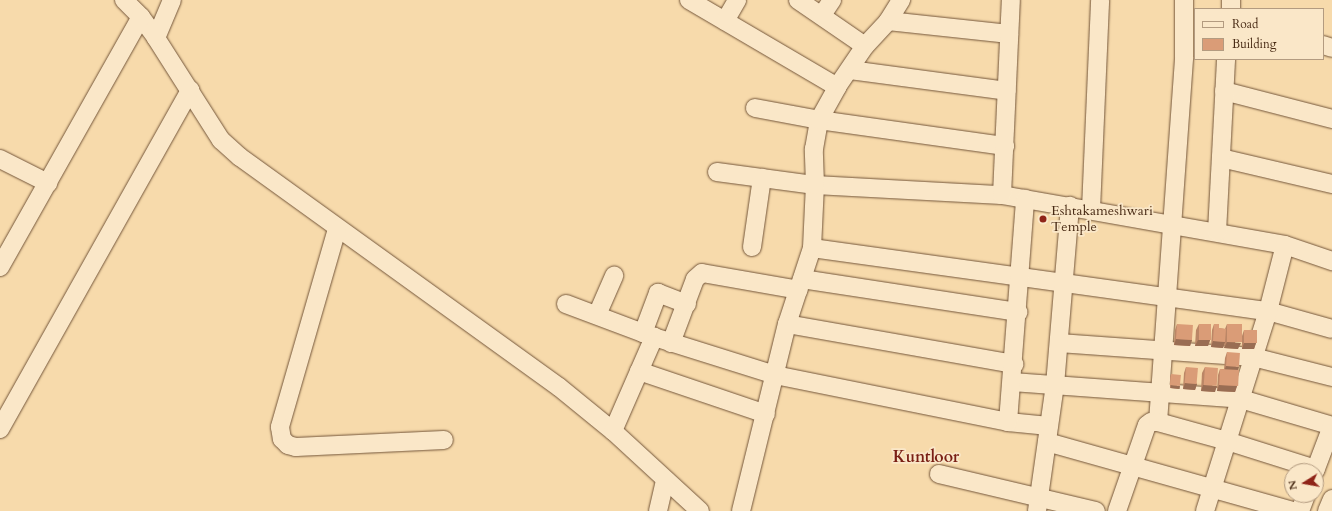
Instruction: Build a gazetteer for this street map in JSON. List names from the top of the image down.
{
  "districts": ["Kuntloor"],
  "places": ["Eshtakameshwari Temple"],
  "legend": ["Road", "Building"],
  "north": "left"
}
